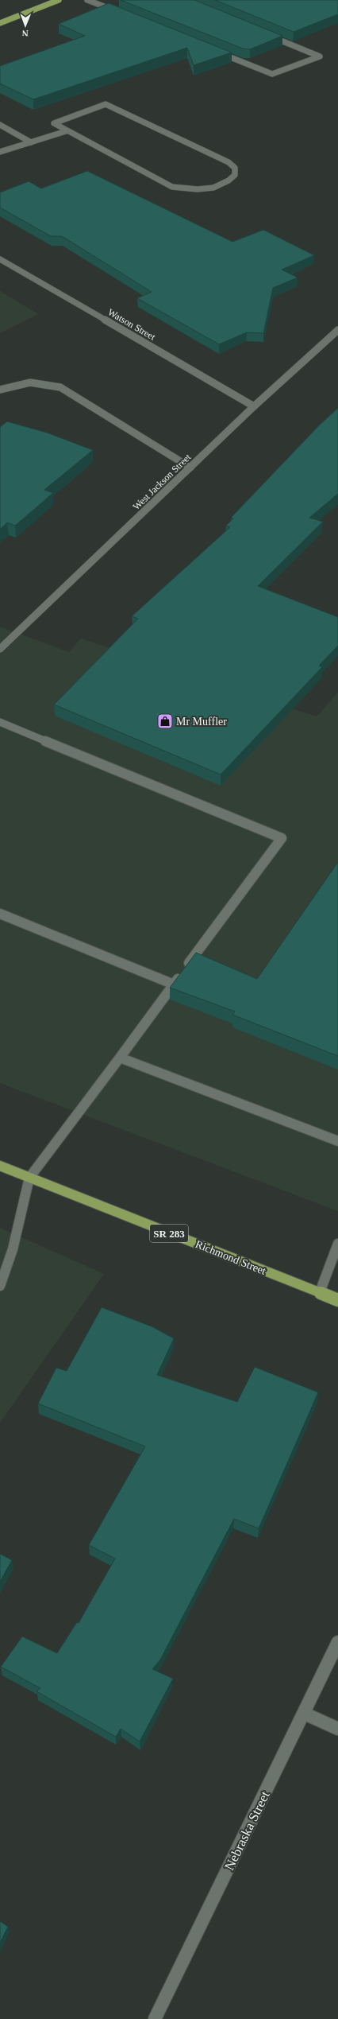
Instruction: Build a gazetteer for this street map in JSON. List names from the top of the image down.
{
  "streets": {
    "main road": ["SR 283", "Richmond Street"],
    "street": ["Watson Street", "West Jackson Street", "Nebraska Street"]
  },
  "crossings": [
    ["Watson Street", "West Jackson Street"]
  ],
  "places": {
    "shop": ["Mr Muffler"]
  },
  "north": "bottom"
}
